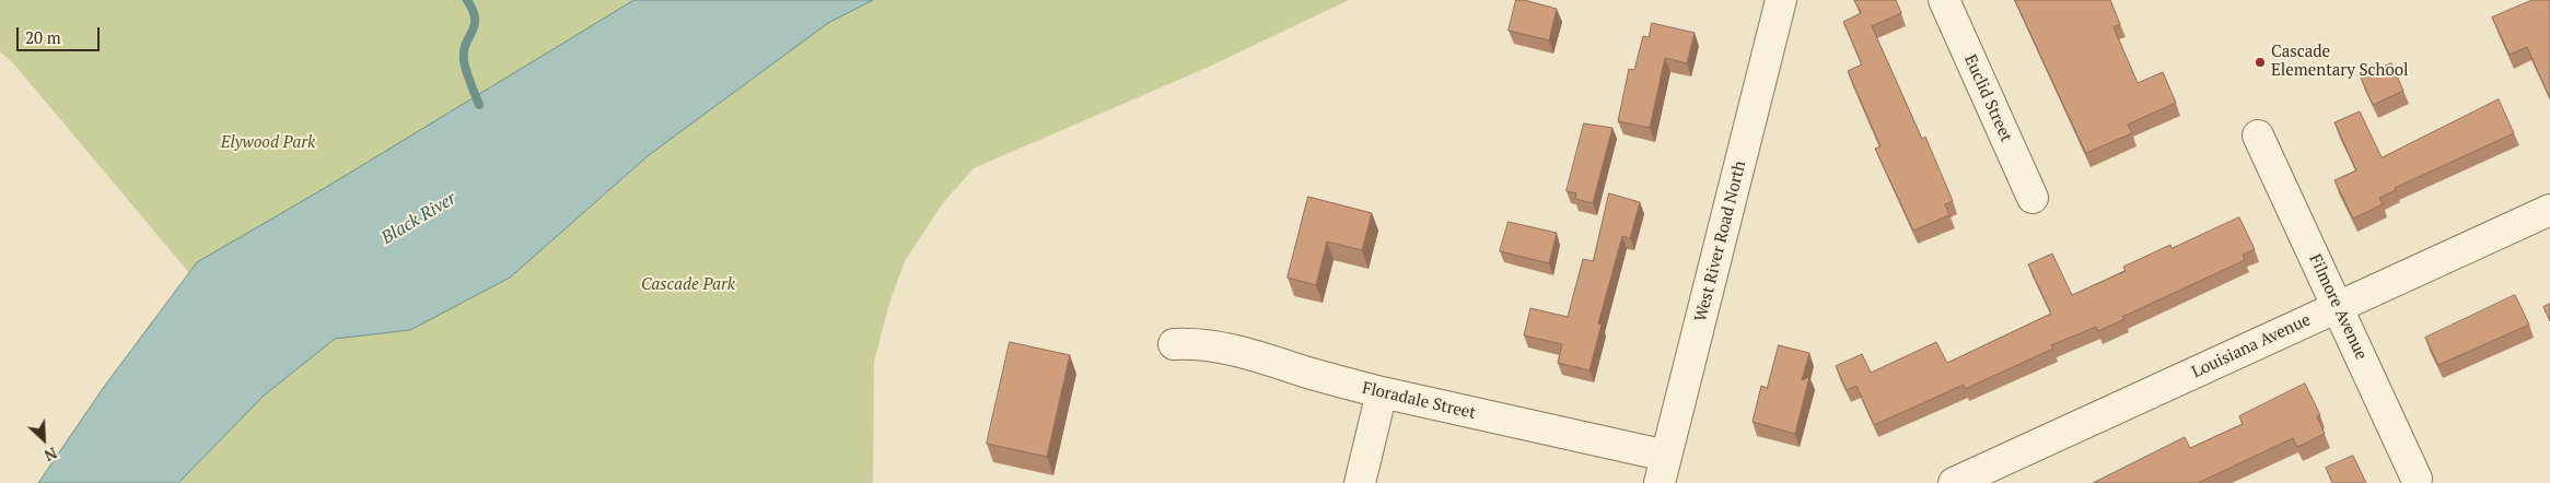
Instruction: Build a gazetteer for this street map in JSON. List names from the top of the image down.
{
  "streets": {
    "street": [
      "Euclid Street",
      "West River Road North",
      "Filmore Avenue",
      "Louisiana Avenue",
      "Floradale Street"
    ]
  },
  "crossings": [
    ["West River Road North", "Floradale Street"],
    ["Filmore Avenue", "Louisiana Avenue"]
  ],
  "water": ["Black River"],
  "parks": ["Elywood Park", "Cascade Park"],
  "places": ["Cascade Elementary School"],
  "scale_bar": "20 m",
  "north": "bottom right"
}
